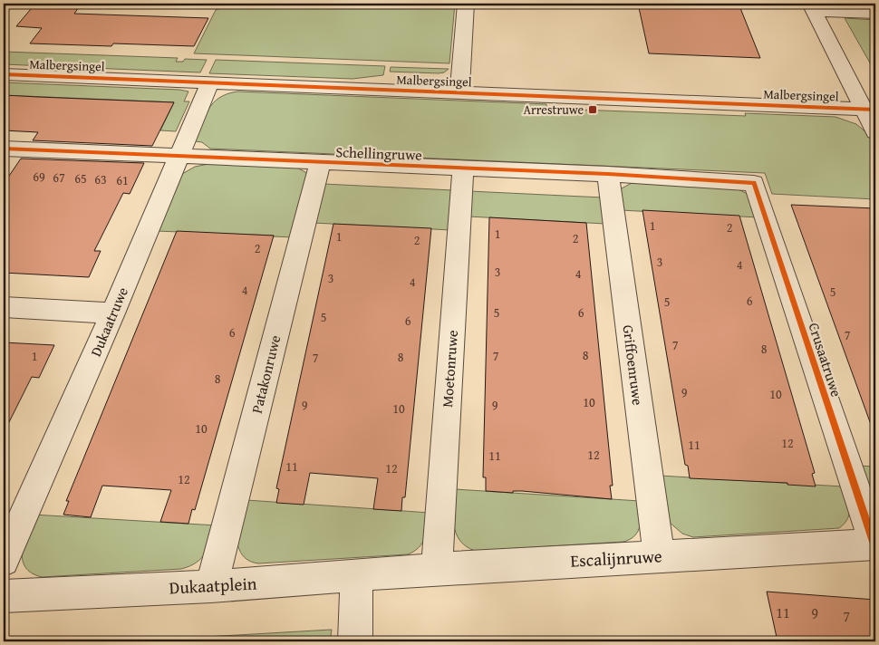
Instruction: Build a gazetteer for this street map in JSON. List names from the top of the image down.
{
  "streets": {
    "street": [
      "Malbergsingel",
      "Schellingruwe",
      "Dukaatruwe",
      "Crusaatruwe",
      "Griffoenruwe",
      "Moetonruwe",
      "Patakonruwe",
      "Escalijnruwe",
      "Dukaatplein"
    ]
  },
  "crossings": [
    ["Malbergsingel", "Dukaatruwe"],
    ["Schellingruwe", "Dukaatruwe"],
    ["Schellingruwe", "Crusaatruwe"],
    ["Schellingruwe", "Griffoenruwe"],
    ["Schellingruwe", "Moetonruwe"],
    ["Schellingruwe", "Patakonruwe"],
    ["Crusaatruwe", "Escalijnruwe"],
    ["Griffoenruwe", "Escalijnruwe"],
    ["Moetonruwe", "Escalijnruwe"],
    ["Patakonruwe", "Dukaatplein"],
    ["Escalijnruwe", "Dukaatplein"]
  ],
  "places": {
    "transit": ["Arrestruwe"]
  },
  "house_numbers": [
    "69",
    "67",
    "65",
    "63",
    "61",
    "1",
    "2",
    "1",
    "1",
    "2",
    "2",
    "2",
    "3",
    "4",
    "3",
    "4",
    "3",
    "4",
    "4",
    "5",
    "6",
    "5",
    "5",
    "6",
    "5",
    "6",
    "6",
    "7",
    "7",
    "8",
    "8",
    "1",
    "7",
    "8",
    "7",
    "8",
    "9",
    "10",
    "10",
    "9",
    "9",
    "10",
    "10",
    "12",
    "11",
    "12",
    "11",
    "11",
    "12",
    "12",
    "11",
    "9",
    "7"
  ]
}
